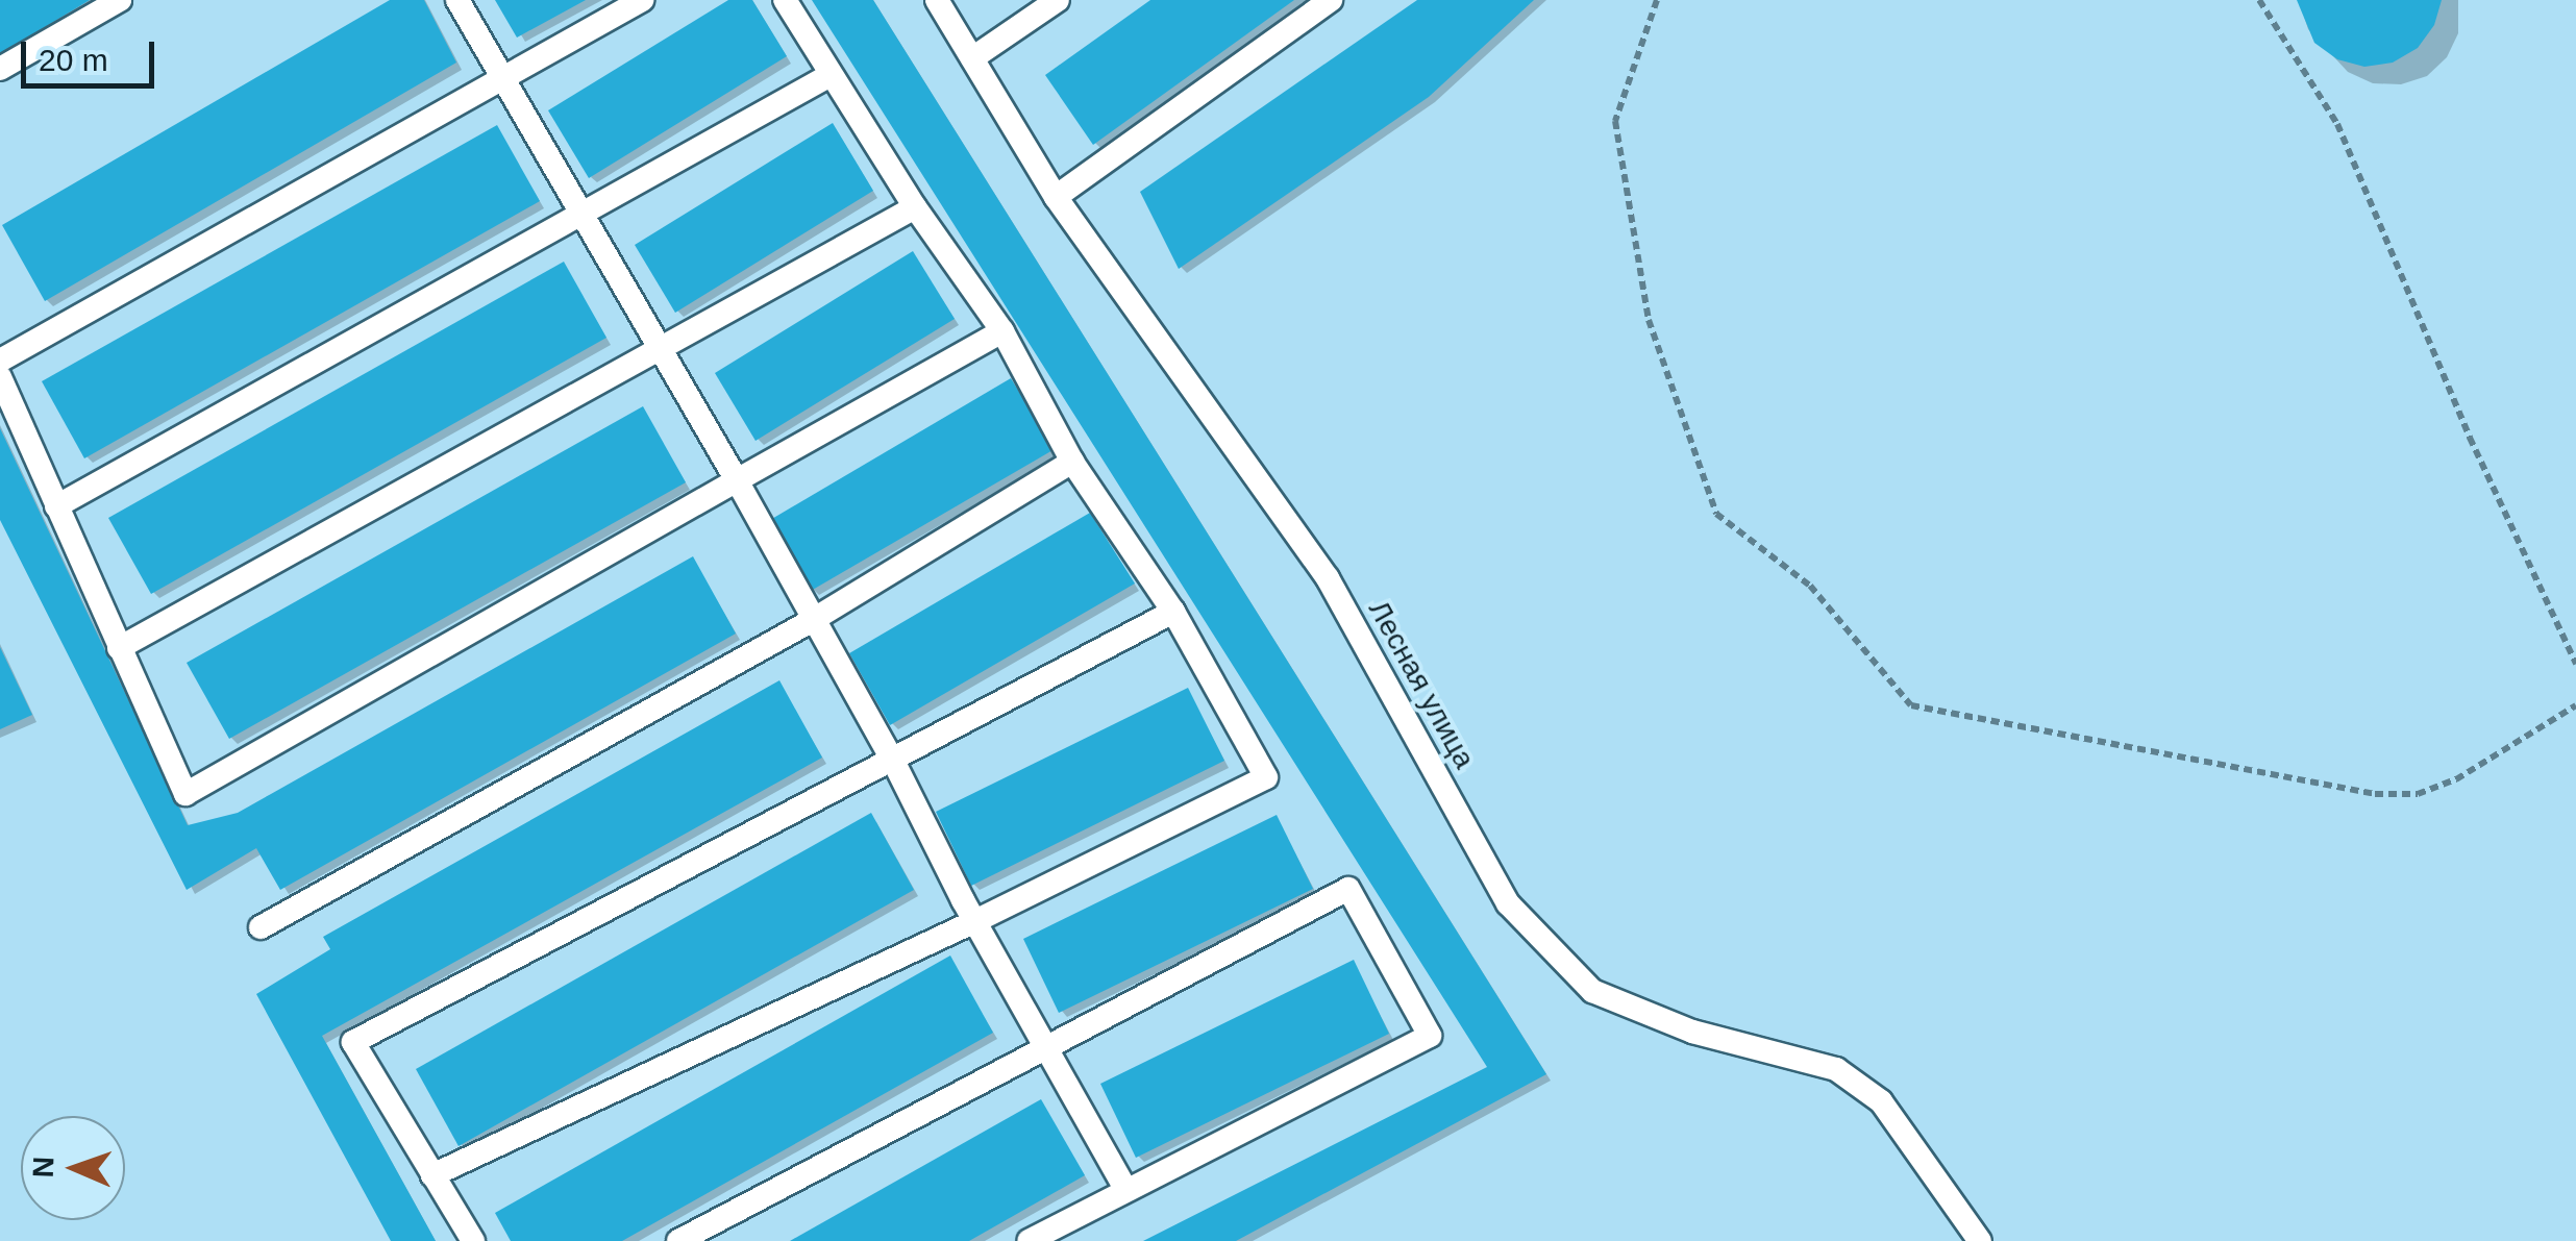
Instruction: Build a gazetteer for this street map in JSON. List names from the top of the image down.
{
  "streets": {
    "lane": ["Лесная улица"]
  },
  "scale_bar": "20 m",
  "north": "left"
}
